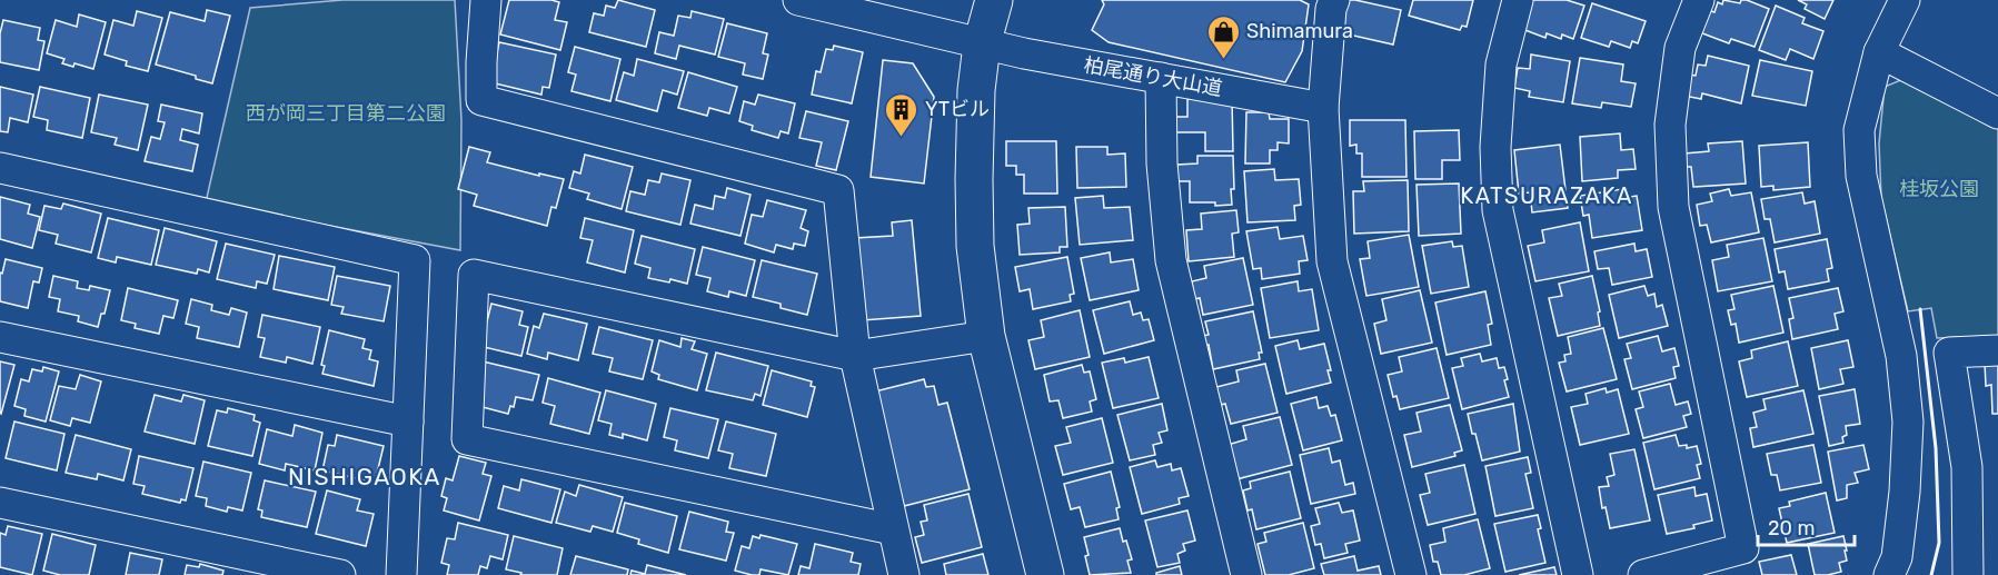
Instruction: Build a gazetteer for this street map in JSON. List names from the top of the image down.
{
  "streets": {
    "street": ["柏尾通り大山道"]
  },
  "districts": ["KATSURAZAKA", "NISHIGAOKA"],
  "parks": ["西が岡三丁目第二公園", "桂坂公園"],
  "places": {
    "shop": ["Shimamura"],
    "building": ["YTビル"]
  },
  "scale_bar": "20 m"
}
